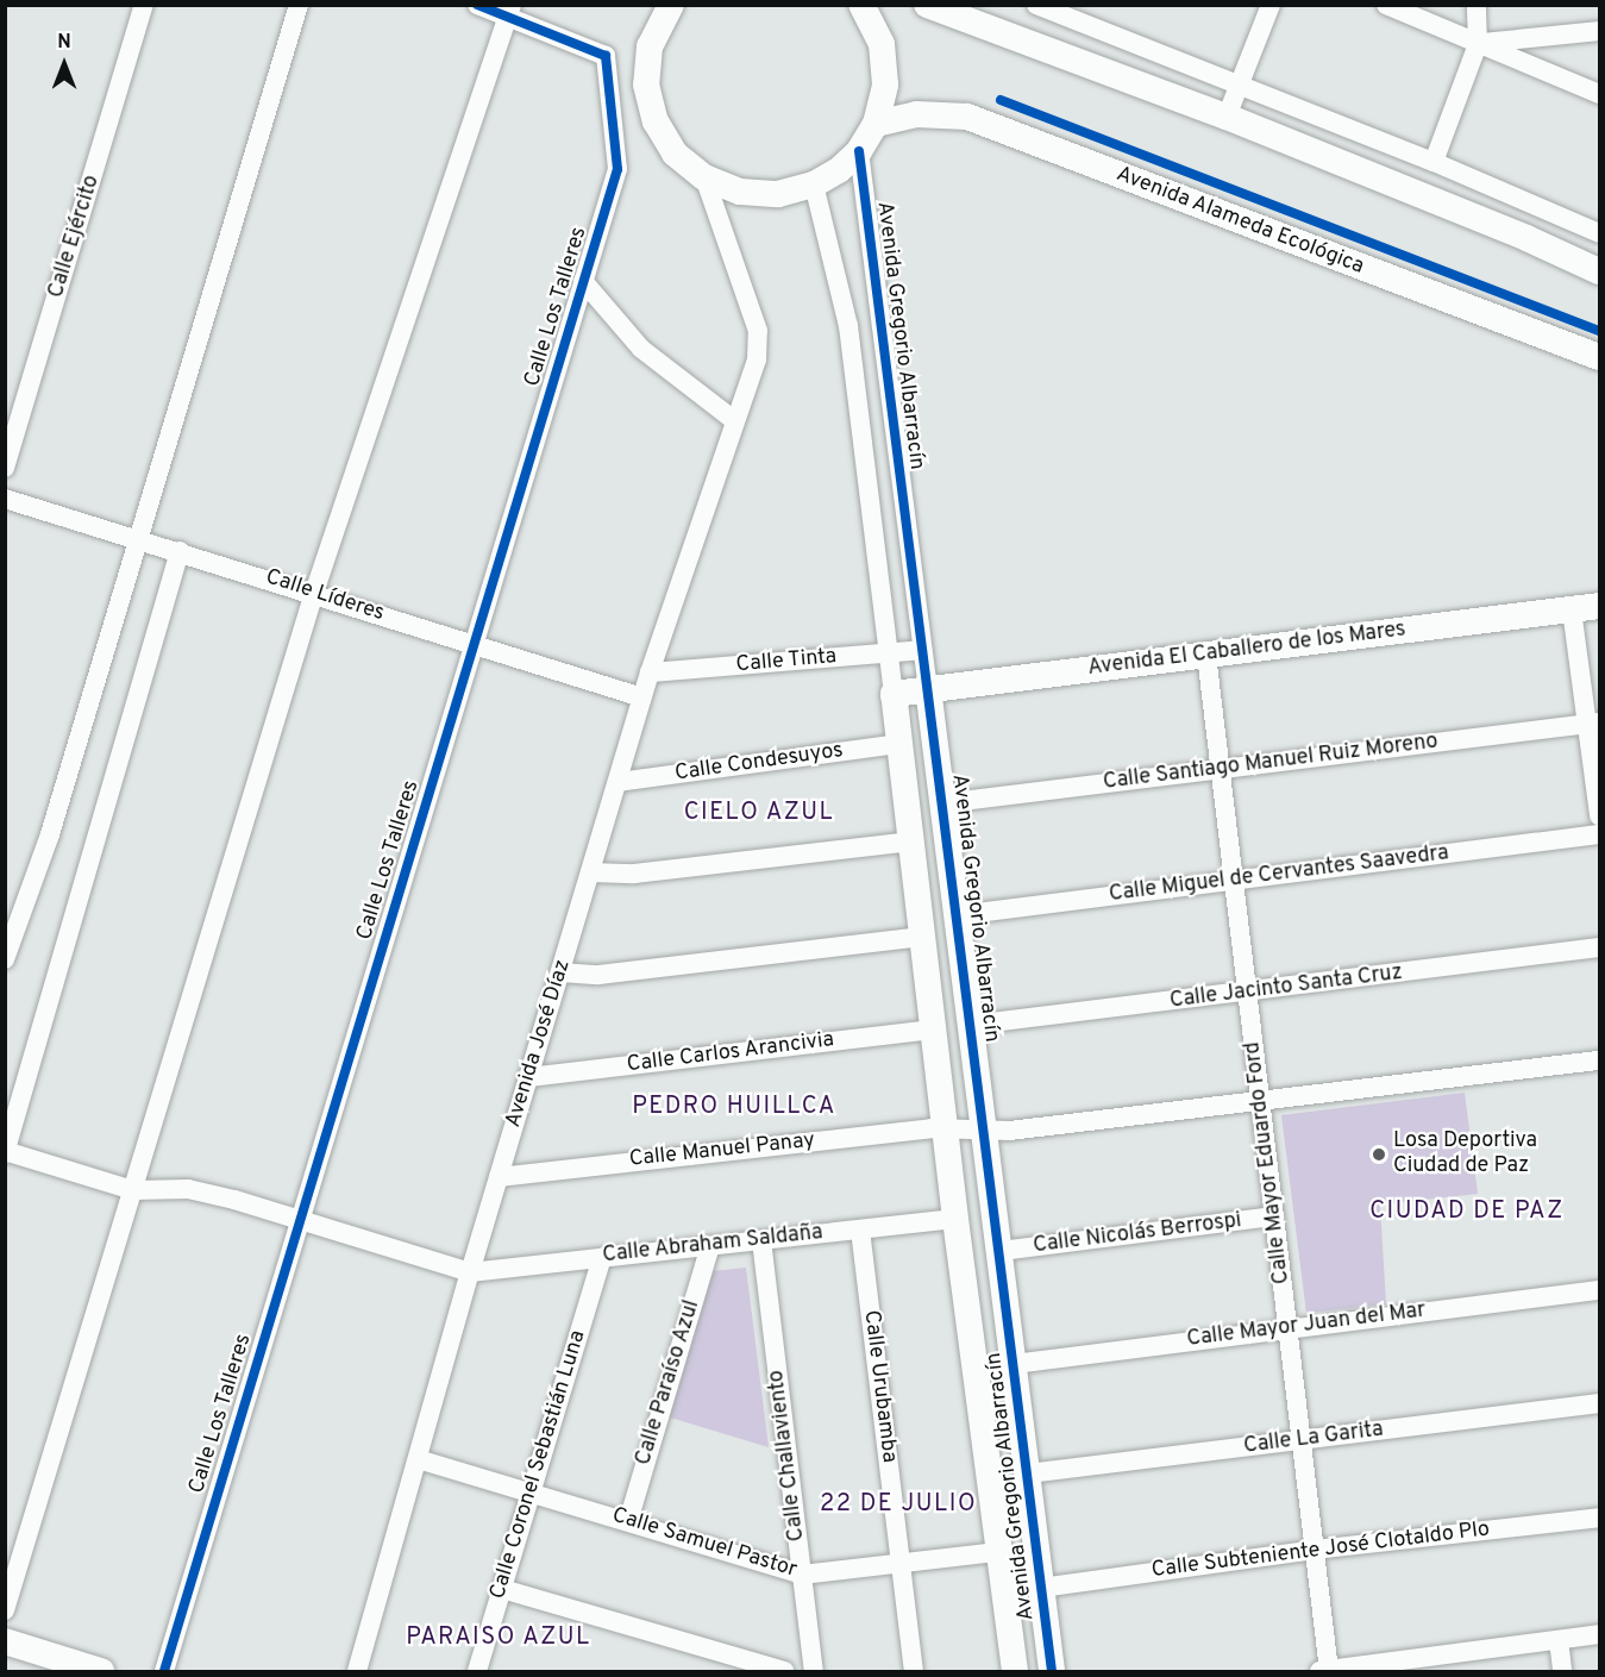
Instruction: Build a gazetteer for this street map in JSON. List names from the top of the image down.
{
  "streets": {
    "street": [
      "Avenida Alameda Ecológica",
      "Calle Ejército",
      "Calle Los Talleres",
      "Avenida Gregorio Albarracín",
      "Calle Líderes",
      "Avenida El Caballero de los Mares",
      "Calle Tinta",
      "Calle Condesuyos",
      "Calle Santiago Manuel Ruiz Moreno",
      "Calle Miguel de Cervantes Saavedra",
      "Calle Jacinto Santa Cruz",
      "Avenida José Díaz",
      "Calle Carlos Arancivia",
      "Calle Manuel Panay",
      "Calle Mayor Eduardo Ford",
      "Calle Nicolás Berrospi",
      "Calle Abraham Saldaña",
      "Calle Mayor Juan del Mar",
      "Calle Paraíso Azul",
      "Calle Urubamba",
      "Calle La Garita",
      "Calle Challaviento",
      "Calle Coronel Sebastián Luna",
      "Calle Samuel Pastor",
      "Calle Subteniente José Clotaldo Plo"
    ]
  },
  "crossings": [
    ["Calle Los Talleres", "Calle Líderes"],
    ["Avenida Gregorio Albarracín", "Avenida El Caballero de los Mares"],
    ["Avenida Gregorio Albarracín", "Calle Tinta"],
    ["Avenida Gregorio Albarracín", "Calle Condesuyos"],
    ["Avenida Gregorio Albarracín", "Calle Santiago Manuel Ruiz Moreno"],
    ["Avenida Gregorio Albarracín", "Calle Miguel de Cervantes Saavedra"],
    ["Avenida Gregorio Albarracín", "Calle Jacinto Santa Cruz"],
    ["Avenida Gregorio Albarracín", "Calle Carlos Arancivia"],
    ["Avenida Gregorio Albarracín", "Calle Manuel Panay"],
    ["Avenida Gregorio Albarracín", "Calle Nicolás Berrospi"],
    ["Avenida Gregorio Albarracín", "Calle Abraham Saldaña"],
    ["Avenida Gregorio Albarracín", "Calle Mayor Juan del Mar"],
    ["Avenida Gregorio Albarracín", "Calle La Garita"],
    ["Avenida Gregorio Albarracín", "Calle Samuel Pastor"],
    ["Avenida Gregorio Albarracín", "Calle Subteniente José Clotaldo Plo"],
    ["Calle Líderes", "Avenida José Díaz"],
    ["Avenida El Caballero de los Mares", "Calle Mayor Eduardo Ford"],
    ["Calle Tinta", "Avenida José Díaz"],
    ["Calle Condesuyos", "Avenida José Díaz"],
    ["Calle Santiago Manuel Ruiz Moreno", "Calle Mayor Eduardo Ford"],
    ["Calle Miguel de Cervantes Saavedra", "Calle Mayor Eduardo Ford"],
    ["Calle Jacinto Santa Cruz", "Calle Mayor Eduardo Ford"],
    ["Avenida José Díaz", "Calle Carlos Arancivia"],
    ["Avenida José Díaz", "Calle Manuel Panay"],
    ["Avenida José Díaz", "Calle Abraham Saldaña"],
    ["Avenida José Díaz", "Calle Samuel Pastor"],
    ["Calle Manuel Panay", "Calle Mayor Eduardo Ford"],
    ["Calle Mayor Eduardo Ford", "Calle Nicolás Berrospi"],
    ["Calle Mayor Eduardo Ford", "Calle Mayor Juan del Mar"],
    ["Calle Mayor Eduardo Ford", "Calle La Garita"],
    ["Calle Mayor Eduardo Ford", "Calle Subteniente José Clotaldo Plo"],
    ["Calle Abraham Saldaña", "Calle Paraíso Azul"],
    ["Calle Abraham Saldaña", "Calle Urubamba"],
    ["Calle Abraham Saldaña", "Calle Challaviento"],
    ["Calle Abraham Saldaña", "Calle Coronel Sebastián Luna"],
    ["Calle Paraíso Azul", "Calle Samuel Pastor"],
    ["Calle Urubamba", "Calle Samuel Pastor"],
    ["Calle Challaviento", "Calle Samuel Pastor"],
    ["Calle Coronel Sebastián Luna", "Calle Samuel Pastor"]
  ],
  "districts": [
    "CIELO AZUL",
    "PEDRO HUILLCA",
    "CIUDAD DE PAZ",
    "22 DE JULIO",
    "PARAISO AZUL"
  ],
  "places": ["Losa Deportiva Ciudad de Paz"],
  "north": "top"
}
